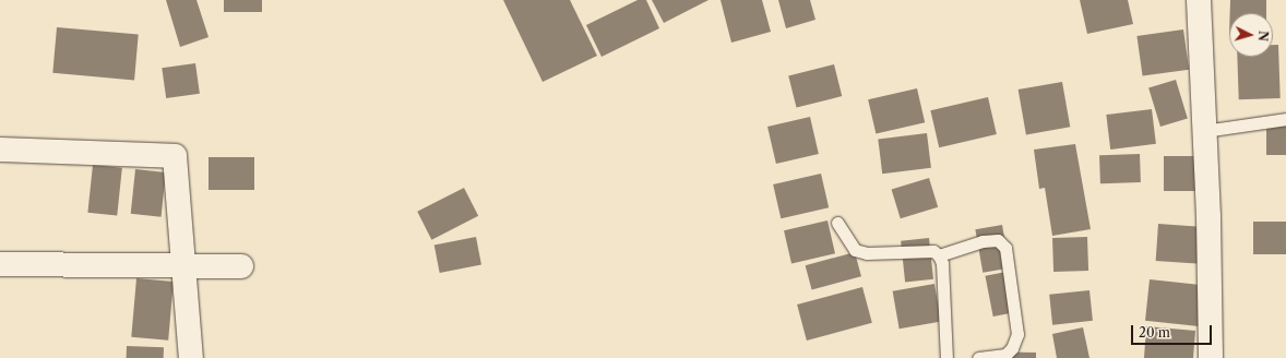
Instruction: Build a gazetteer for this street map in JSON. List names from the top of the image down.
{
  "scale_bar": "20 m",
  "north": "right"
}
